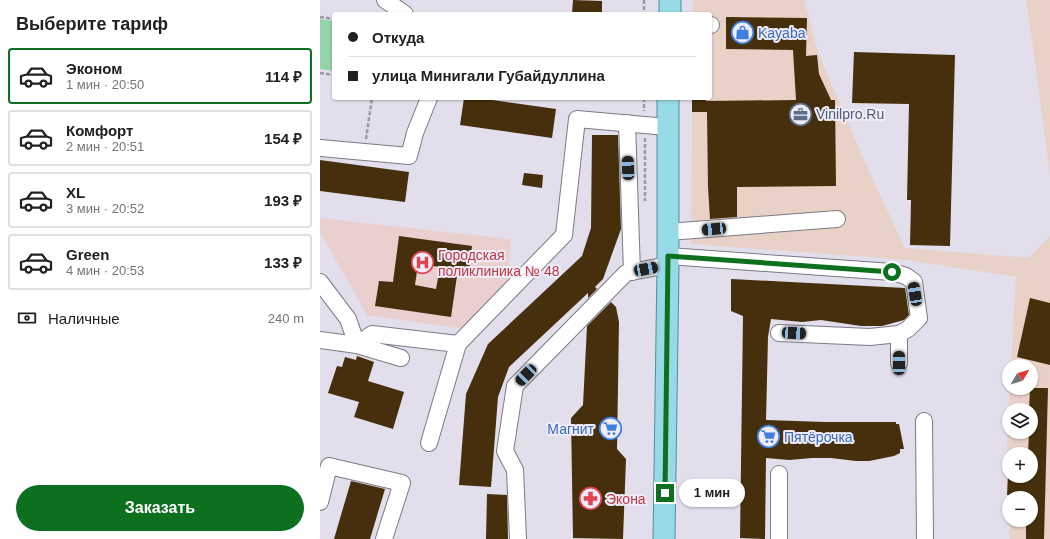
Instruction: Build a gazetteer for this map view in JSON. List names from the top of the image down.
{
  "places": {
    "shop": ["Kayaba"],
    "office": ["Vinilpro.Ru"],
    "hospital": ["Городская поликлиника № 48"],
    "supermarket": ["Магнит", "Пятёрочка"],
    "pharmacy": ["Экона"]
  },
  "north": "top right",
  "page": {
    "heading": "Выберите тариф",
    "banner": ["Откуда", "улица Минигали Губайдуллина"],
    "list": [
      {
        "name": "Эконом",
        "note": "1 мин · 20:50",
        "value": "114 ₽"
      },
      {
        "name": "Комфорт",
        "note": "2 мин · 20:51",
        "value": "154 ₽"
      },
      {
        "name": "XL",
        "note": "3 мин · 20:52",
        "value": "193 ₽"
      },
      {
        "name": "Green",
        "note": "4 мин · 20:53",
        "value": "133 ₽"
      }
    ],
    "pay": ["Наличные", "240 m"],
    "map_buttons": ["+", "−"],
    "buttons": "Заказать",
    "bubble": "1 мин"
  }
}
